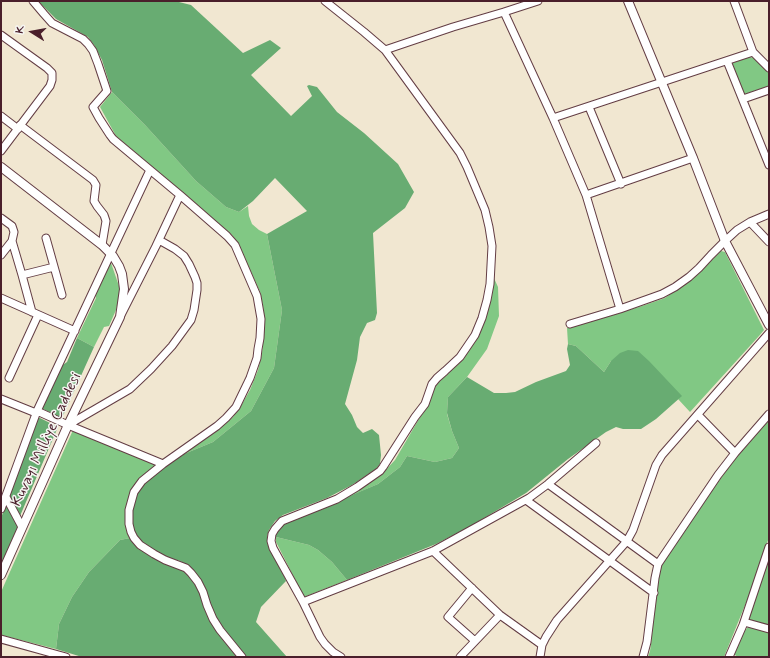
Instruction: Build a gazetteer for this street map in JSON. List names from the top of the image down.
{
  "streets": {
    "street": ["Kuvayı Milliye Caddesi"]
  },
  "north": "left"
}
